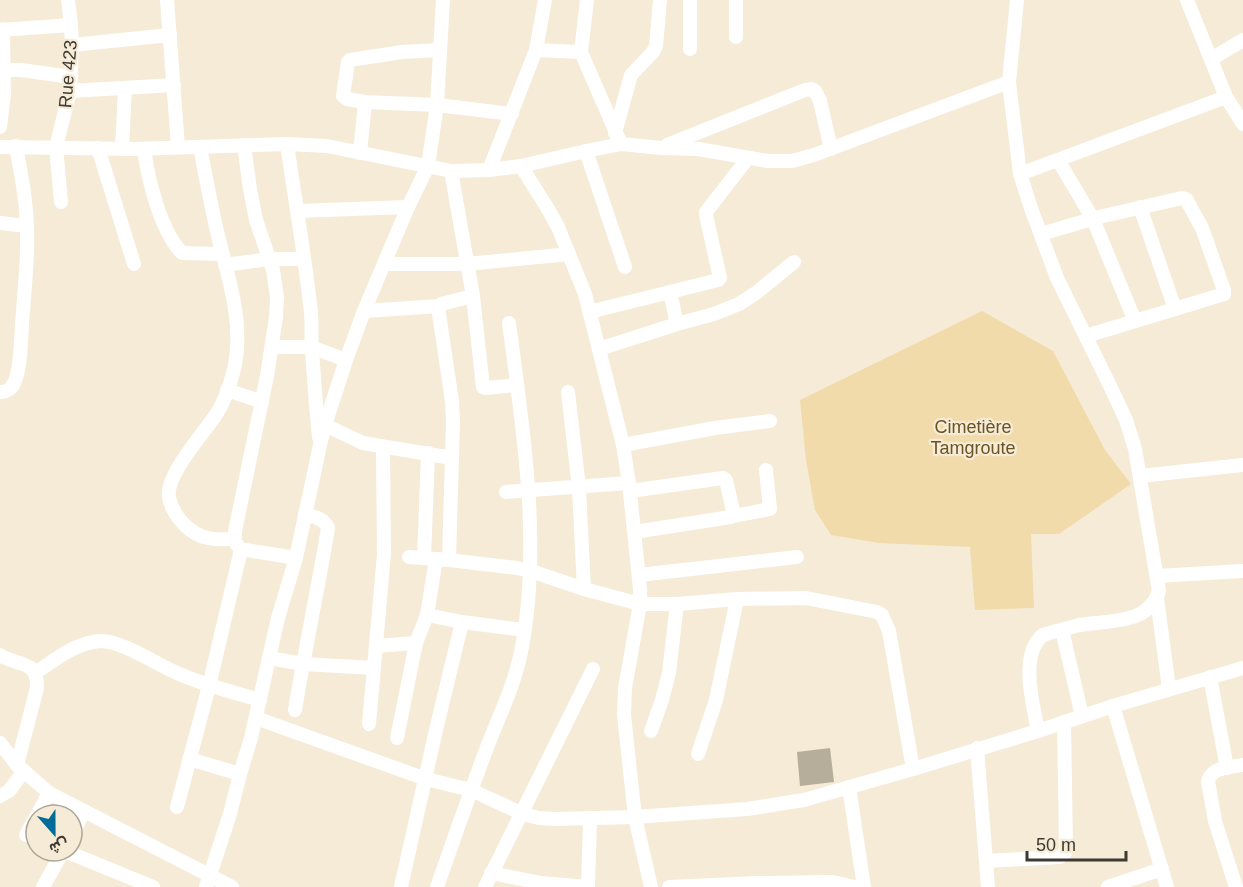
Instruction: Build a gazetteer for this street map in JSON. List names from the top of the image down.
{
  "streets": {
    "street": ["Rue 423"]
  },
  "parks": ["Cimetière Tamgroute"],
  "scale_bar": "50 m",
  "north": "bottom"
}
